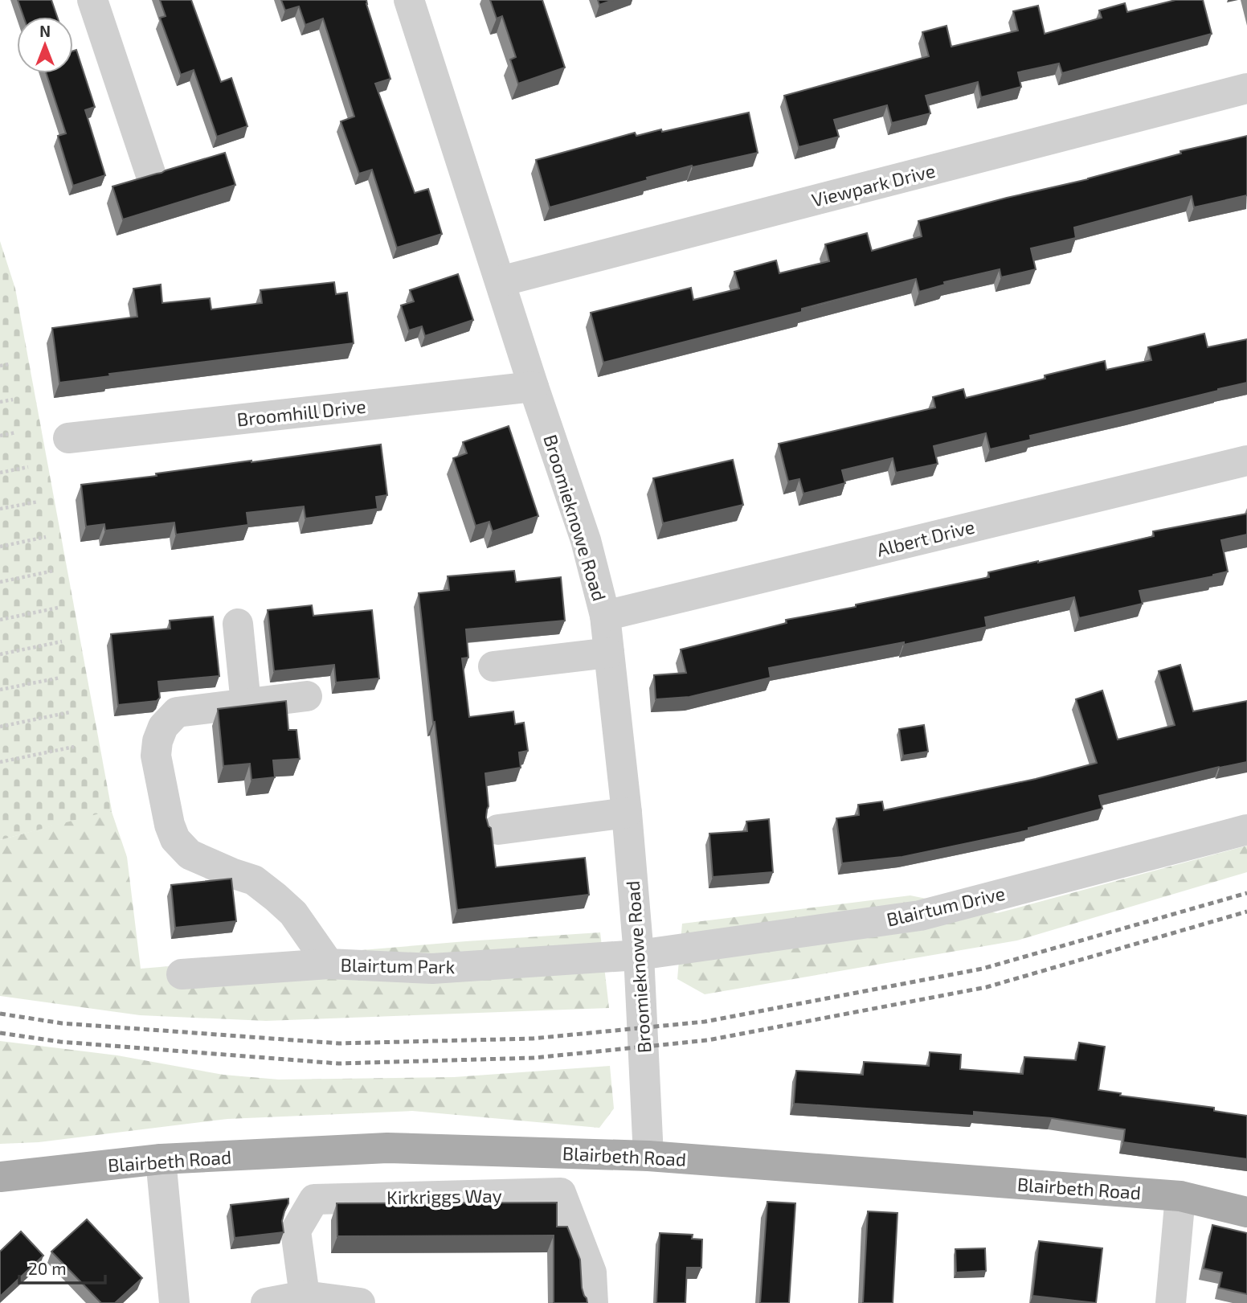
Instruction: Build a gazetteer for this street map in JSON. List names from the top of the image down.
{
  "streets": {
    "main road": ["Blairbeth Road"],
    "street": [
      "Viewpark Drive",
      "Broomhill Drive",
      "Broomieknowe Road",
      "Albert Drive",
      "Blairtum Drive",
      "Blairtum Park",
      "Kirkriggs Way"
    ]
  },
  "crossings": [
    ["Viewpark Drive", "Broomieknowe Road"],
    ["Broomhill Drive", "Broomieknowe Road"],
    ["Broomieknowe Road", "Albert Drive"],
    ["Broomieknowe Road", "Blairtum Drive"],
    ["Broomieknowe Road", "Blairtum Park"],
    ["Broomieknowe Road", "Blairbeth Road"],
    ["Blairtum Drive", "Blairtum Park"]
  ],
  "scale_bar": "20 m",
  "north": "top"
}
